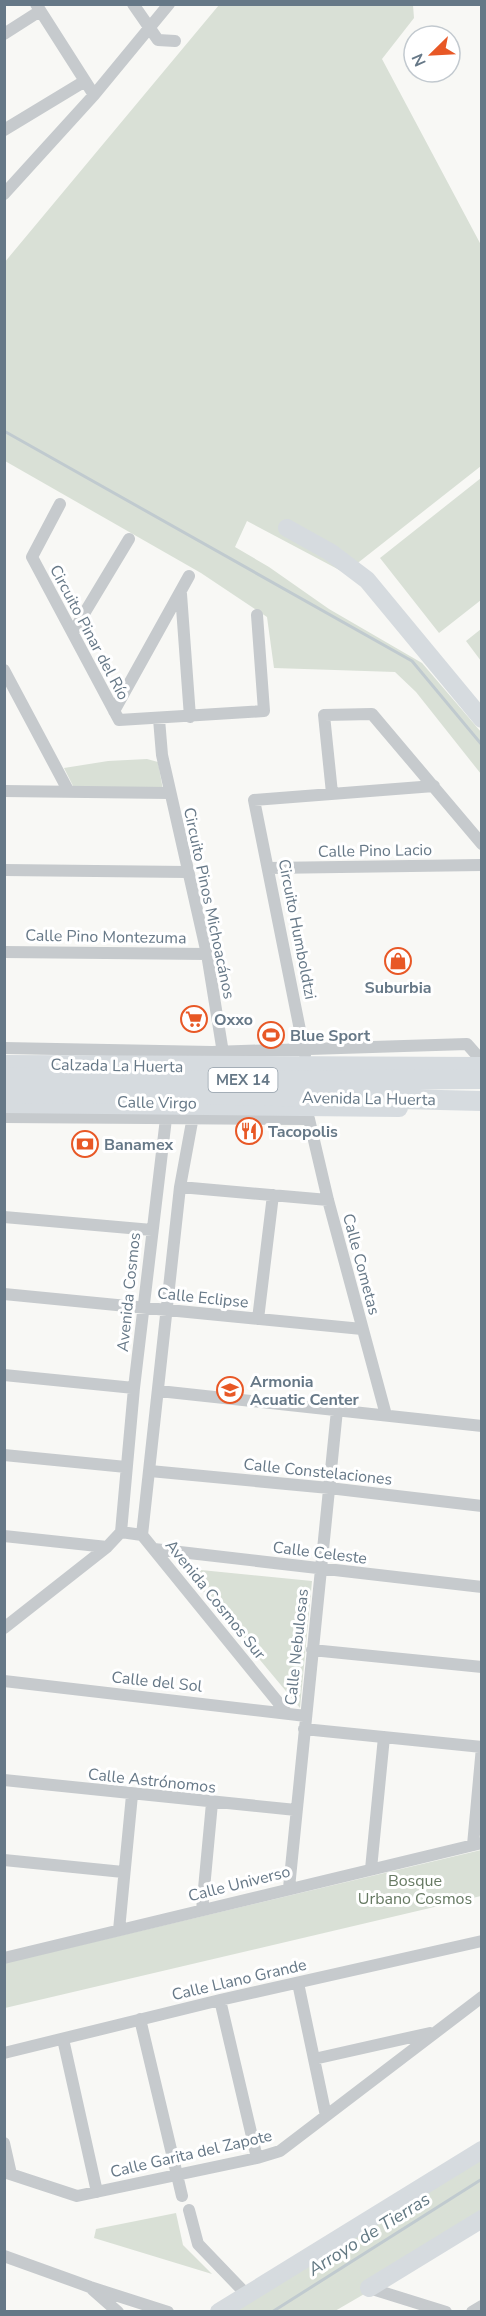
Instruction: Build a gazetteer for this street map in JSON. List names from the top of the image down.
{
  "streets": {
    "main road": ["MEX 14", "Avenida La Huerta"],
    "street": [
      "Circuito Pinar del Río",
      "Calle Pino Lacio",
      "Circuito Pinos Michoacános",
      "Circuito Humboldtzi",
      "Calle Pino Montezuma",
      "Calzada La Huerta",
      "Calle Virgo",
      "Calle Cometas",
      "Avenida Cosmos",
      "Calle Eclipse",
      "Calle Constelaciones",
      "Calle Celeste",
      "Avenida Cosmos Sur",
      "Calle Nebulosas",
      "Calle del Sol",
      "Calle Astrónomos",
      "Calle Universo",
      "Calle Llano Grande",
      "Calle Garita del Zapote"
    ]
  },
  "crossings": [
    ["Circuito Pinar del Río", "Circuito Pinos Michoacános"],
    ["Calle Pino Lacio", "Circuito Humboldtzi"],
    ["Circuito Pinos Michoacános", "Calle Pino Montezuma"],
    ["Circuito Pinos Michoacános", "Calzada La Huerta"],
    ["Circuito Pinos Michoacános", "Avenida La Huerta"],
    ["Circuito Humboldtzi", "Calzada La Huerta"],
    ["Calzada La Huerta", "Avenida La Huerta"],
    ["Calzada La Huerta", "Calle Virgo"],
    ["Calzada La Huerta", "Avenida Cosmos"],
    ["Avenida La Huerta", "Calle Virgo"],
    ["Avenida La Huerta", "Avenida Cosmos"],
    ["Calle Virgo", "Calle Cometas"],
    ["Calle Virgo", "Avenida Cosmos"],
    ["Calle Cometas", "Calle Eclipse"],
    ["Avenida Cosmos", "Calle Eclipse"],
    ["Calle Constelaciones", "Calle Nebulosas"],
    ["Calle Celeste", "Avenida Cosmos Sur"],
    ["Calle Celeste", "Calle Nebulosas"],
    ["Avenida Cosmos Sur", "Calle del Sol"],
    ["Calle Nebulosas", "Calle del Sol"],
    ["Calle Nebulosas", "Calle Astrónomos"],
    ["Calle Nebulosas", "Calle Universo"]
  ],
  "water": ["Arroyo de Tierras"],
  "parks": ["Bosque Urbano Cosmos"],
  "places": {
    "shop": ["Suburbia"],
    "supermarket": ["Oxxo"],
    "sports": ["Blue Sport"],
    "restaurant": ["Tacopolis"],
    "bank": ["Banamex"],
    "school or university": ["Armonia Acuatic Center"]
  },
  "north": "bottom left"
}
